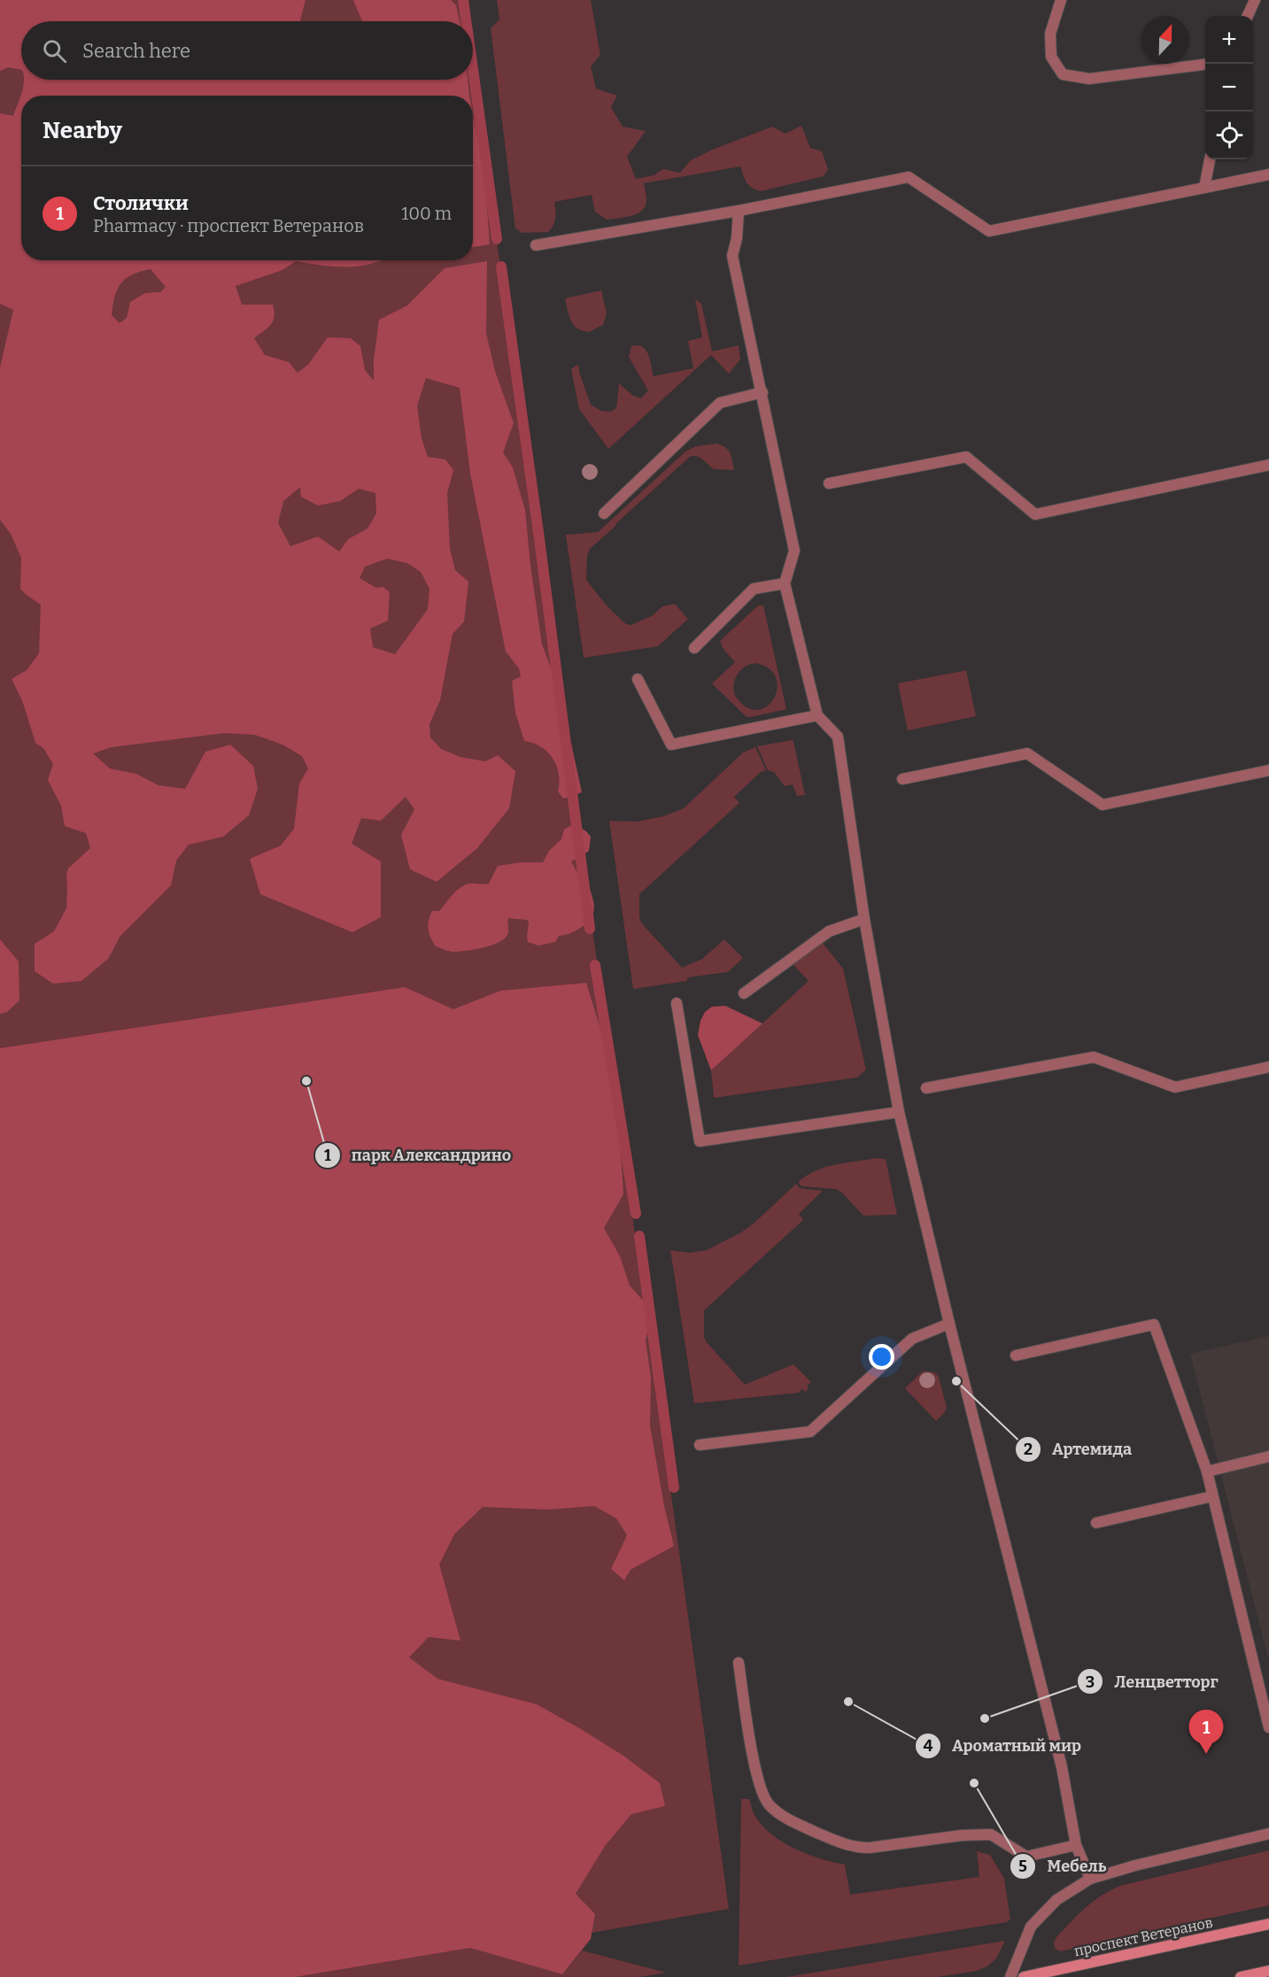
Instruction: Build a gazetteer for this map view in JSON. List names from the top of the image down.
{
  "streets": {
    "main road": ["проспект Ветеранов"]
  },
  "places": [
    "парк Александрино",
    "Артемида",
    "Ароматный мир",
    "Ленцветторг",
    "Мебель"
  ],
  "north": "top",
  "page": {
    "map_buttons": ["+", "−"],
    "search": "Search here",
    "heading": "Nearby",
    "list": [
      {
        "mark": "1",
        "name": "Столички",
        "note": "Pharmacy · проспект Ветеранов",
        "value": "100 m"
      }
    ],
    "pins": "1"
  }
}
